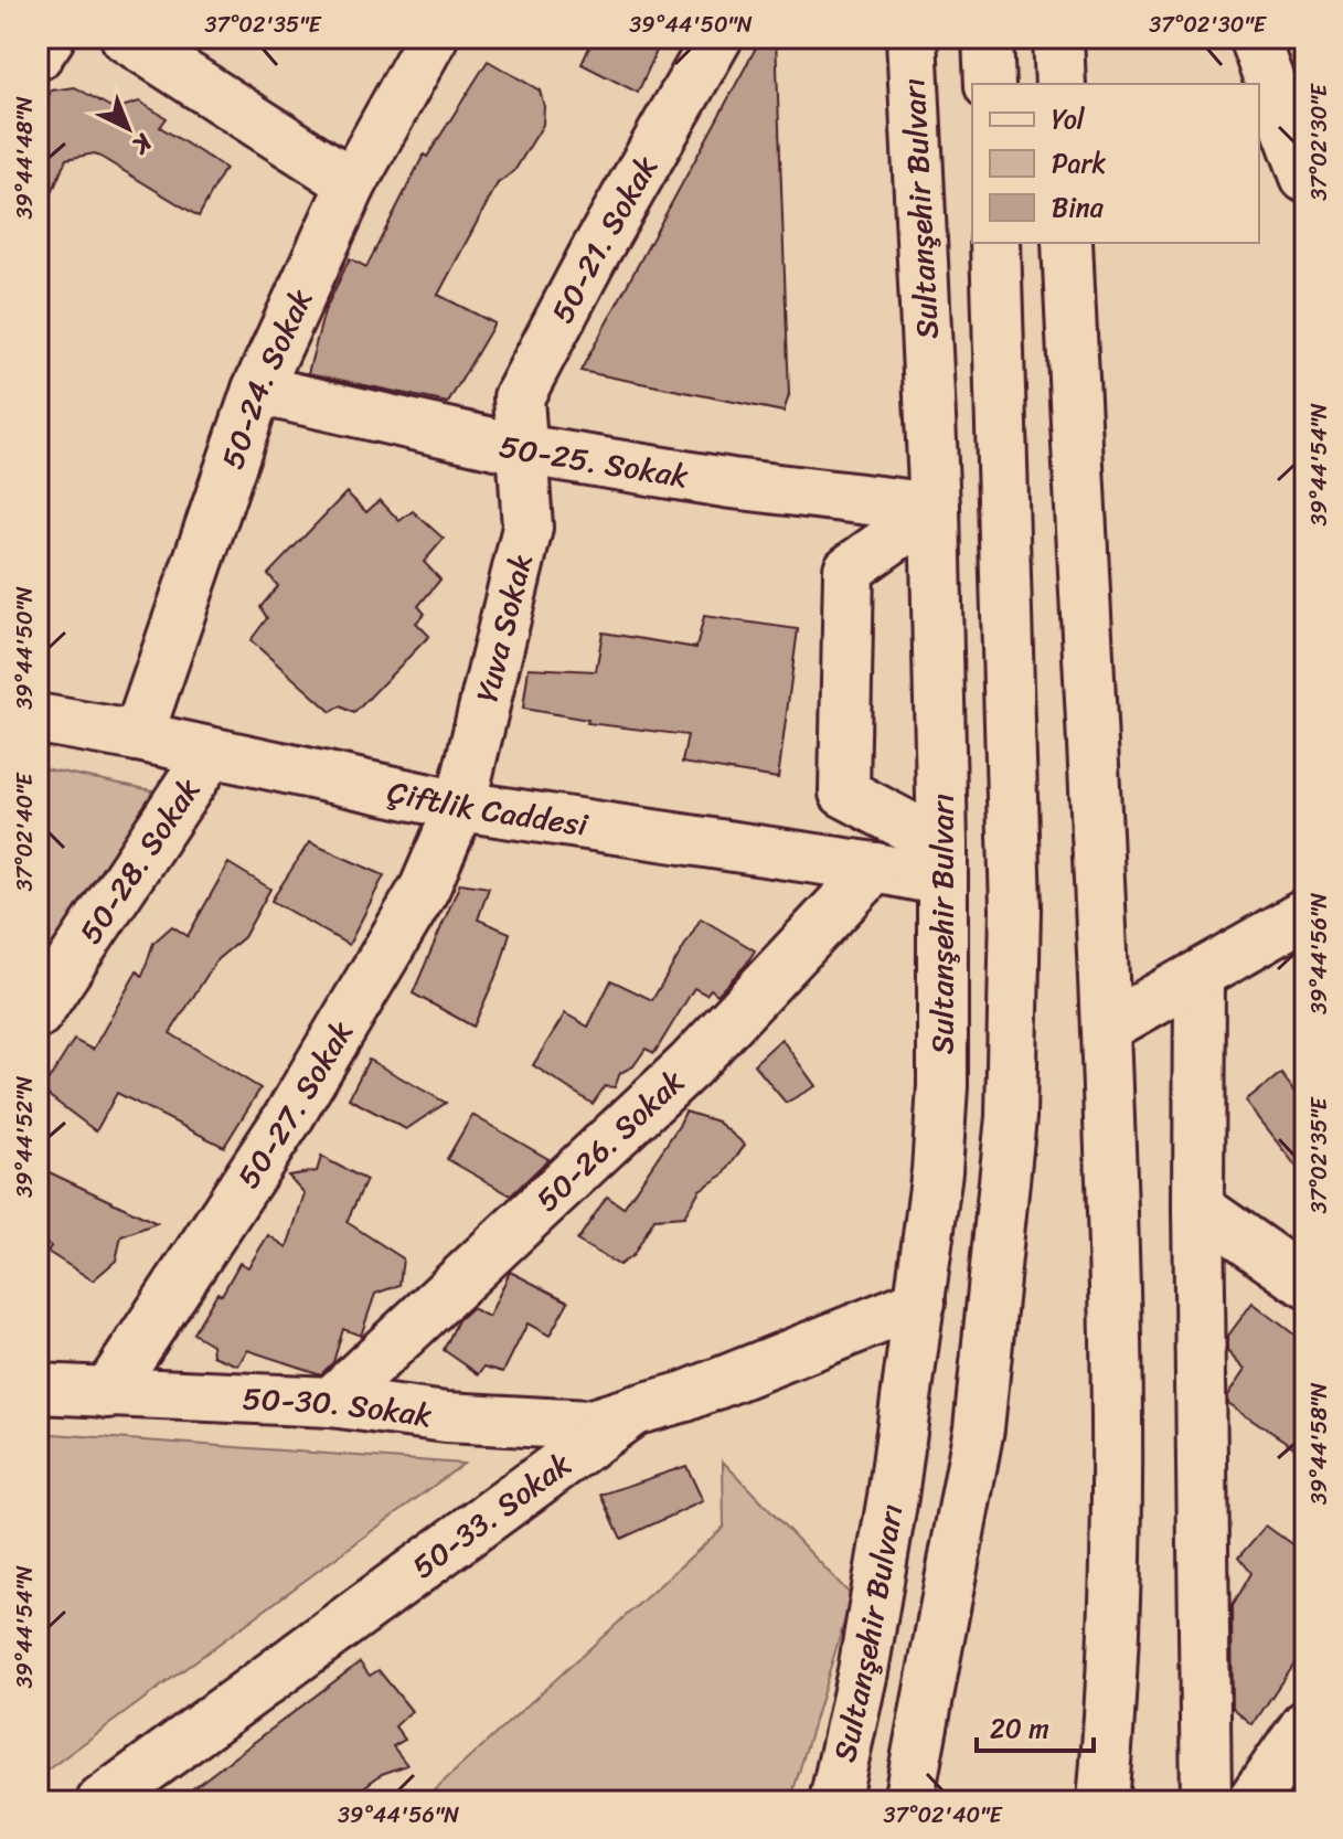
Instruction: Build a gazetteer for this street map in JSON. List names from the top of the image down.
{
  "streets": {
    "main road": [
      "Sultanşehir Bulvarı",
      "50-21. Sokak",
      "50-24. Sokak",
      "50-25. Sokak",
      "Yuva Sokak",
      "Çiftlik Caddesi",
      "50-28. Sokak",
      "50-27. Sokak",
      "50-26. Sokak",
      "50-30. Sokak",
      "50-33. Sokak"
    ]
  },
  "crossings": [
    ["Sultanşehir Bulvarı", "50-25. Sokak"],
    ["Sultanşehir Bulvarı", "Çiftlik Caddesi"],
    ["Sultanşehir Bulvarı", "50-33. Sokak"],
    ["50-21. Sokak", "50-25. Sokak"],
    ["50-21. Sokak", "Yuva Sokak"],
    ["50-24. Sokak", "50-25. Sokak"],
    ["50-24. Sokak", "Çiftlik Caddesi"],
    ["50-25. Sokak", "Yuva Sokak"],
    ["Yuva Sokak", "Çiftlik Caddesi"],
    ["Yuva Sokak", "50-27. Sokak"],
    ["Çiftlik Caddesi", "50-28. Sokak"],
    ["Çiftlik Caddesi", "50-27. Sokak"],
    ["Çiftlik Caddesi", "50-26. Sokak"],
    ["50-27. Sokak", "50-30. Sokak"],
    ["50-26. Sokak", "50-30. Sokak"],
    ["50-30. Sokak", "50-33. Sokak"]
  ],
  "legend": ["Yol", "Park", "Bina"],
  "scale_bar": "20 m",
  "north": "bottom right",
  "coordinates": [
    "37°02'35\"E",
    "39°44'50\"N",
    "37°02'30\"E",
    "39°44'48\"N",
    "39°44'54\"N",
    "37°02'40\"E",
    "39°44'56\"N",
    "39°44'52\"N",
    "39°44'58\"N"
  ]
}
